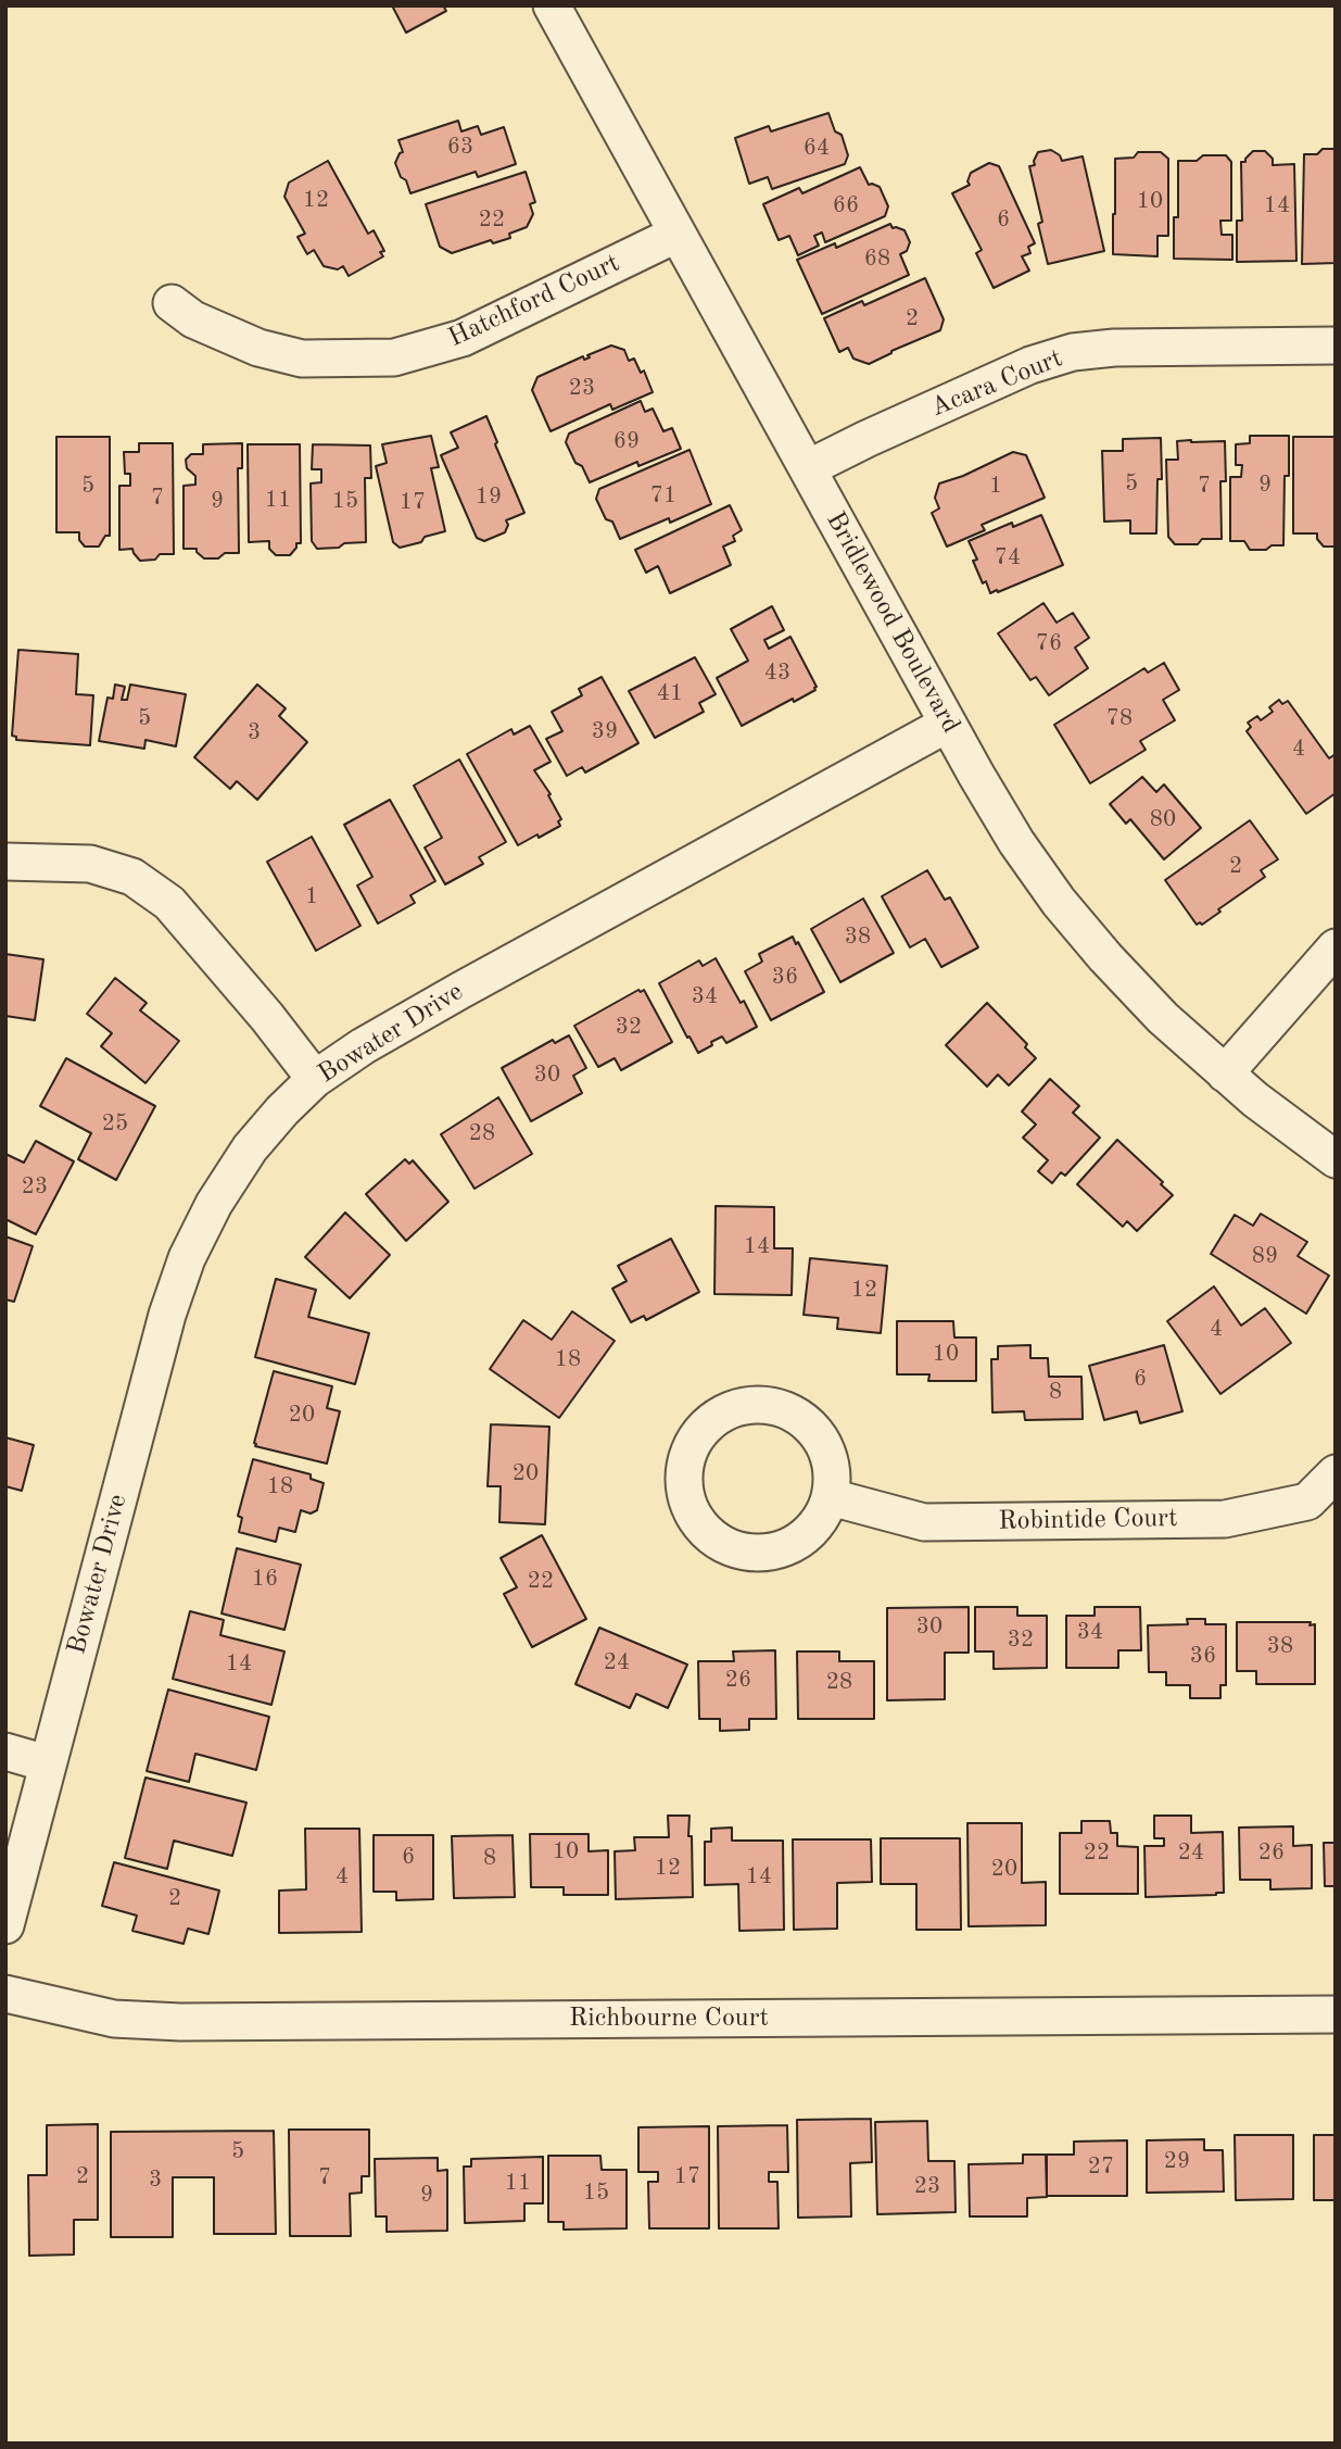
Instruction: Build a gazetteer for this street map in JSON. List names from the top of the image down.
{
  "streets": {
    "street": [
      "Hatchford Court",
      "Acara Court",
      "Bridlewood Boulevard",
      "Bowater Drive",
      "Robintide Court",
      "Richbourne Court"
    ]
  },
  "crossings": [
    ["Hatchford Court", "Bridlewood Boulevard"],
    ["Acara Court", "Bridlewood Boulevard"],
    ["Bridlewood Boulevard", "Bowater Drive"]
  ],
  "house_numbers": [
    "63",
    "64",
    "12",
    "10",
    "66",
    "14",
    "22",
    "6",
    "68",
    "2",
    "23",
    "69",
    "5",
    "9",
    "5",
    "1",
    "7",
    "71",
    "19",
    "7",
    "11",
    "9",
    "15",
    "17",
    "74",
    "76",
    "43",
    "41",
    "5",
    "78",
    "39",
    "3",
    "4",
    "80",
    "2",
    "1",
    "38",
    "36",
    "34",
    "32",
    "30",
    "25",
    "28",
    "23",
    "14",
    "89",
    "12",
    "4",
    "10",
    "18",
    "6",
    "8",
    "20",
    "20",
    "18",
    "16",
    "22",
    "30",
    "34",
    "32",
    "38",
    "36",
    "24",
    "14",
    "26",
    "28",
    "10",
    "22",
    "24",
    "26",
    "6",
    "8",
    "12",
    "20",
    "4",
    "14",
    "2",
    "5",
    "29",
    "27",
    "2",
    "17",
    "7",
    "3",
    "11",
    "23",
    "15",
    "9"
  ]
}
